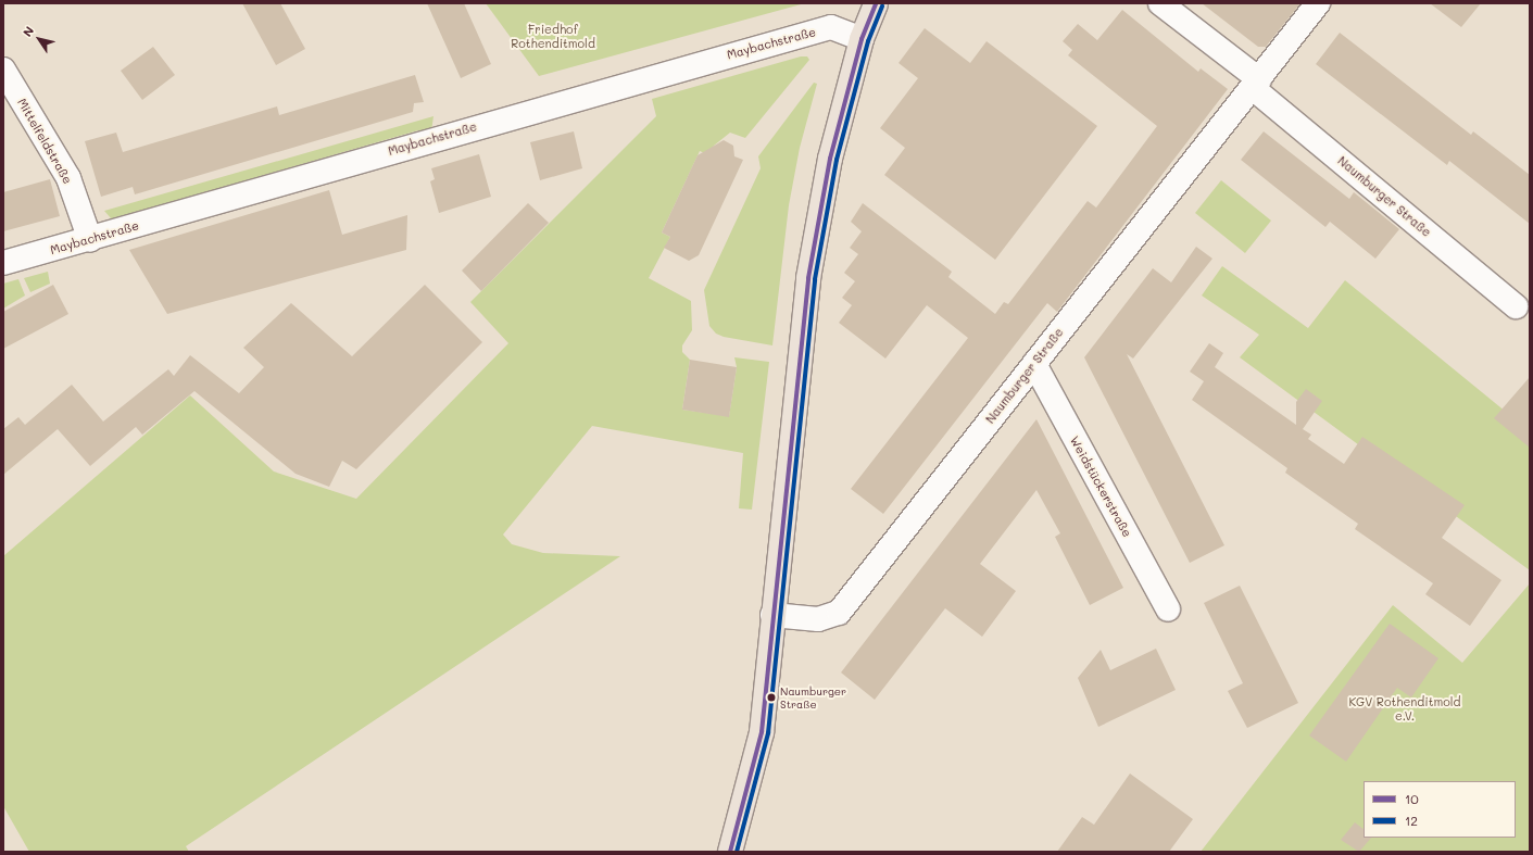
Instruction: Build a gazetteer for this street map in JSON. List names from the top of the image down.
{
  "streets": {
    "street": [
      "Maybachstraße",
      "Mittelfeldstraße",
      "Naumburger Straße",
      "Weidstückerstraße"
    ]
  },
  "crossings": [
    ["Maybachstraße", "Mittelfeldstraße"],
    ["Naumburger Straße", "Weidstückerstraße"]
  ],
  "parks": ["Friedhof Rothenditmold", "KGV Rothenditmold e.V."],
  "places": ["Naumburger Straße"],
  "lines": ["transit line 10", "transit line 12"],
  "legend": ["10", "12"],
  "north": "top left"
}
